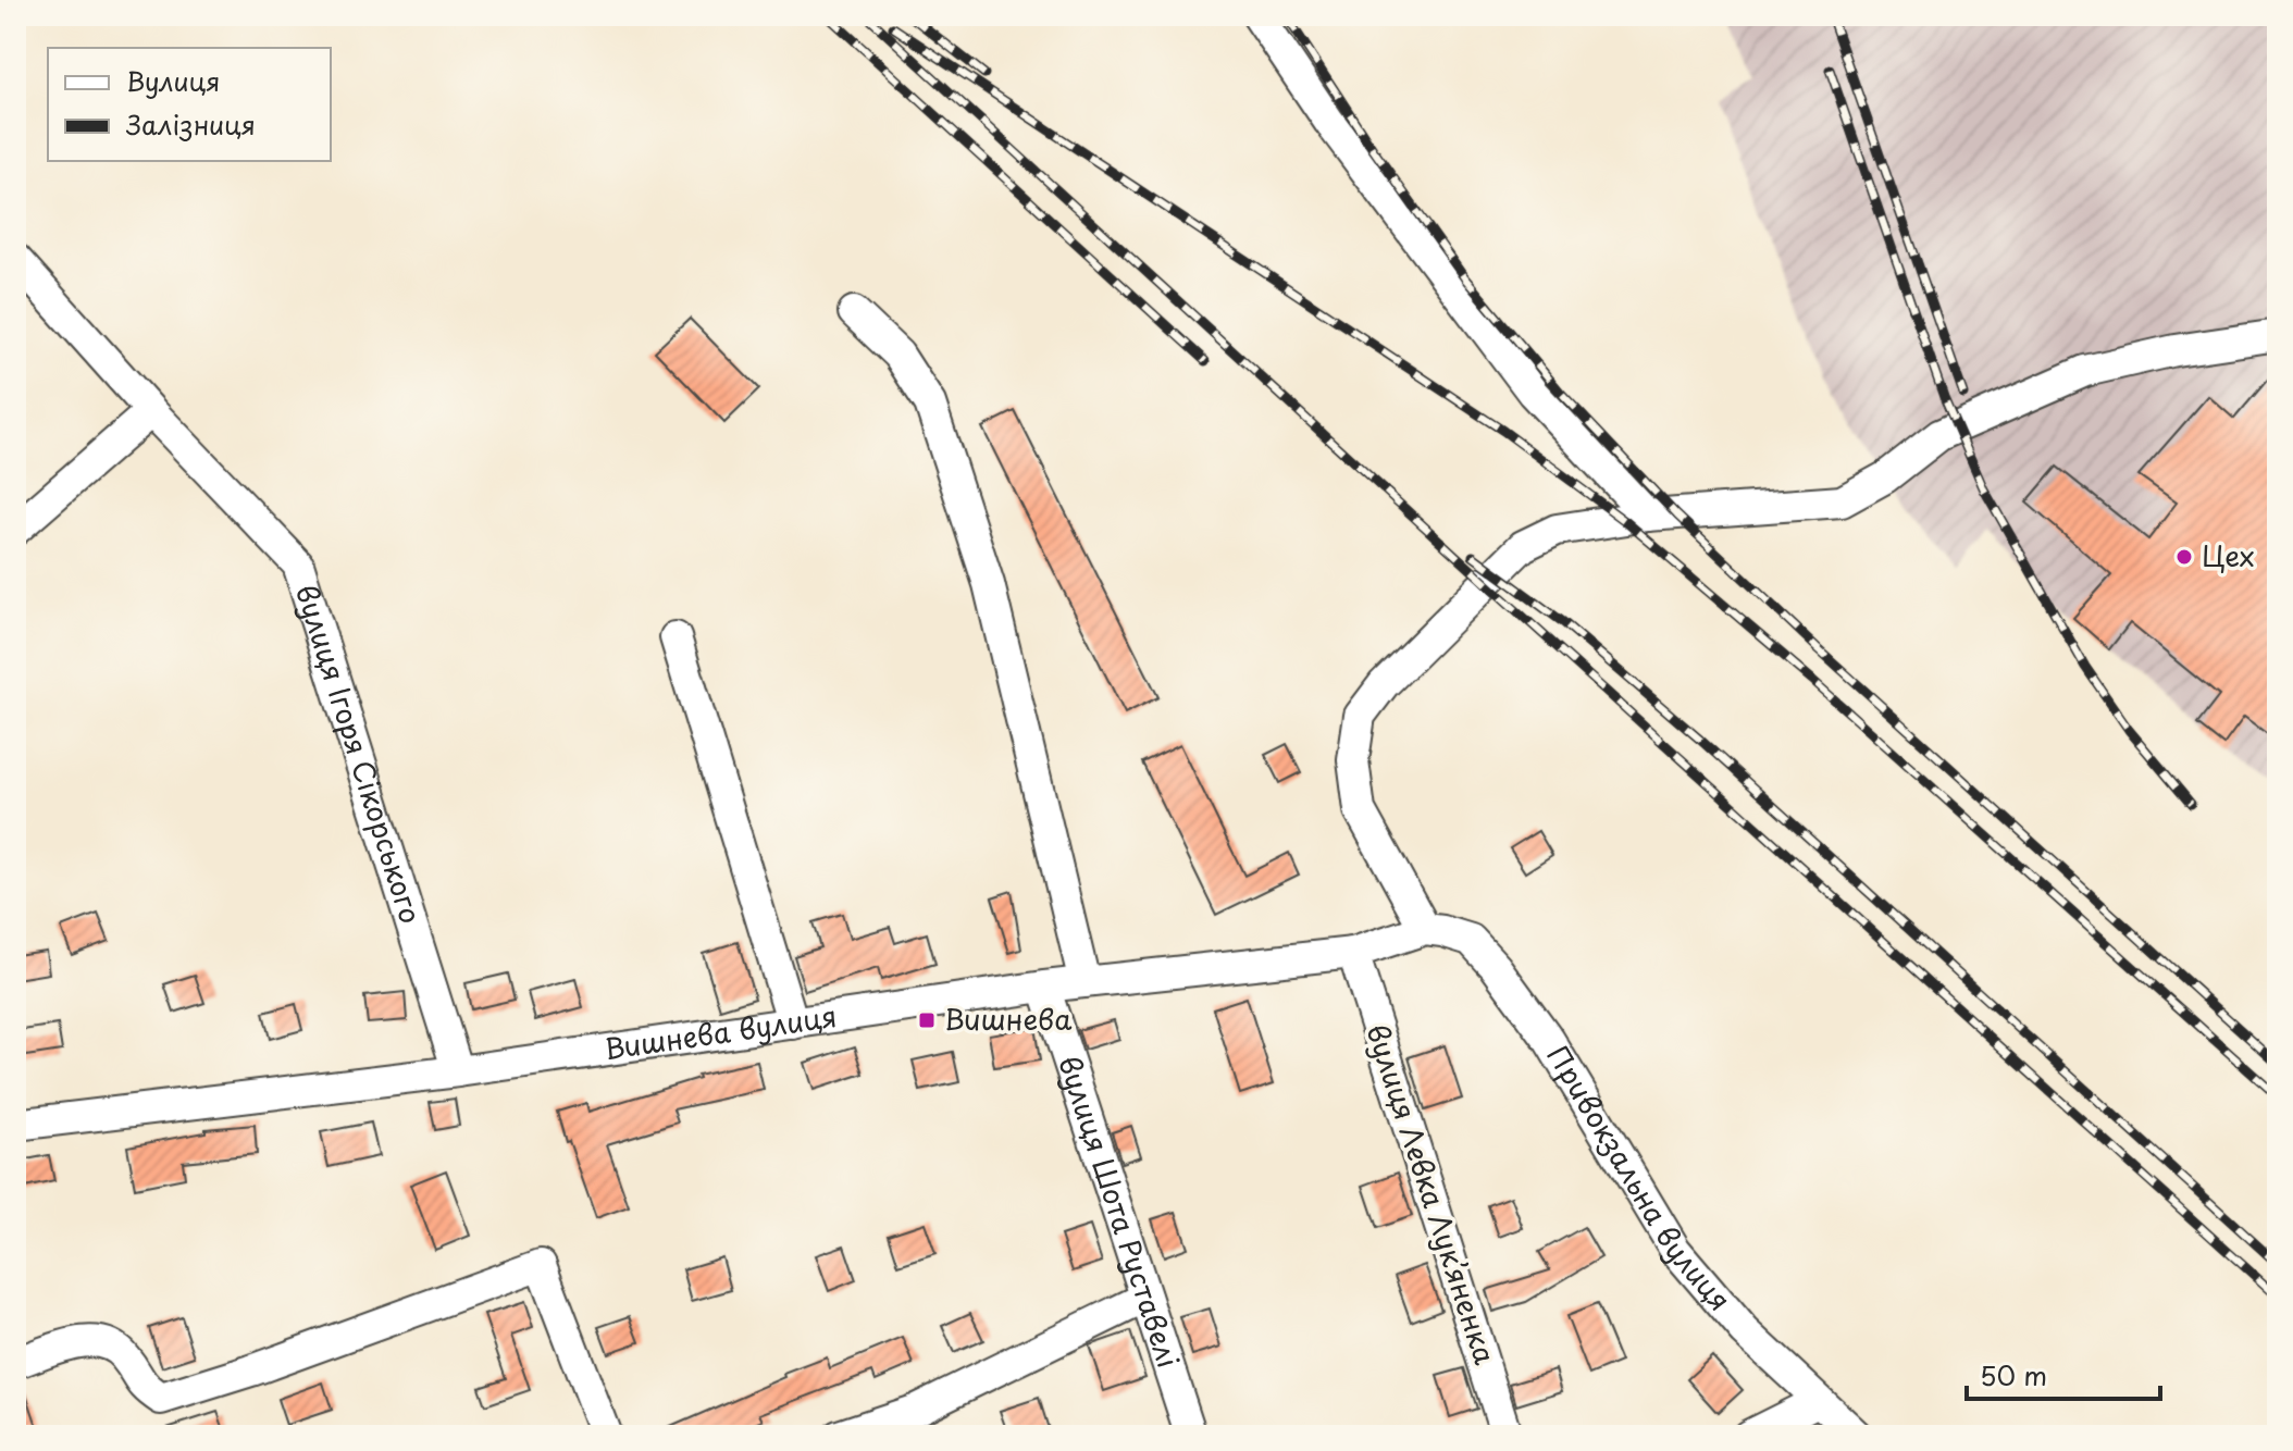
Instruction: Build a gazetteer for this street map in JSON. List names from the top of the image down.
{
  "streets": {
    "street": [
      "вулиця Ігоря Сікорського",
      "Вишнева вулиця",
      "Привокзальна вулиця",
      "вулиця Левка Лукʼяненка",
      "вулиця Шота Руставелі"
    ]
  },
  "crossings": [
    ["вулиця Ігоря Сікорського", "Вишнева вулиця"],
    ["Вишнева вулиця", "Привокзальна вулиця"],
    ["Вишнева вулиця", "вулиця Левка Лукʼяненка"],
    ["Вишнева вулиця", "вулиця Шота Руставелі"]
  ],
  "places": {
    "other": ["Цех"],
    "transit": ["Вишнева"]
  },
  "legend": ["Вулиця", "Залізниця"],
  "scale_bar": "50 m"
}
